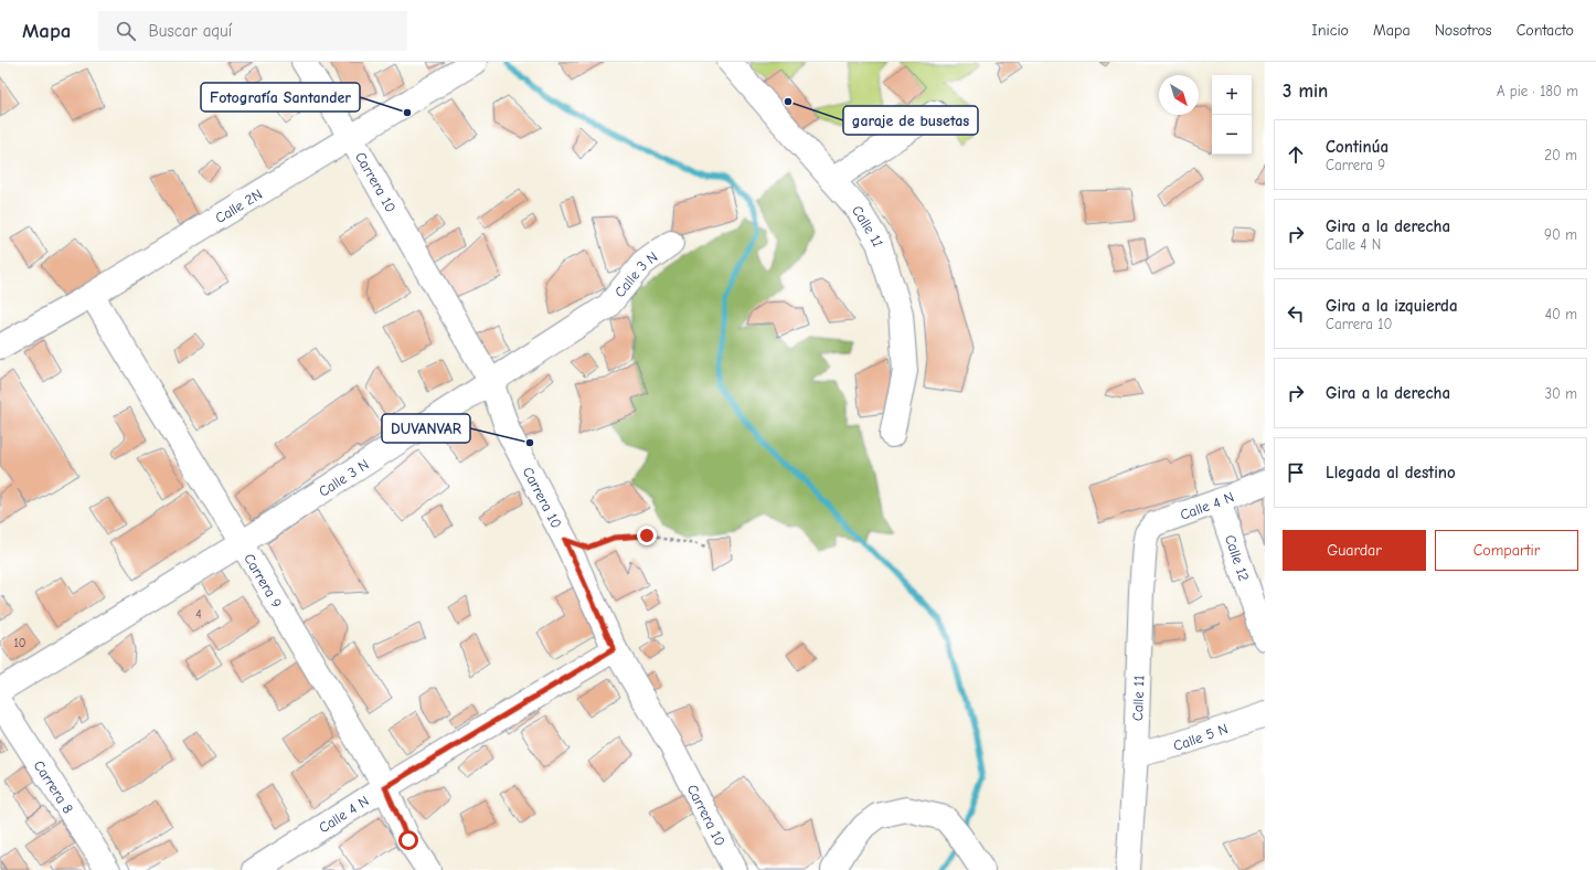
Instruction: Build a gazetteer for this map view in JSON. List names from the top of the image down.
{
  "streets": {
    "street": [
      "Carrera 10",
      "Calle 2N",
      "Calle 11",
      "Calle 3 N",
      "Calle 4 N",
      "Calle 12",
      "Carrera 9",
      "Calle 5 N",
      "Carrera 8"
    ]
  },
  "crossings": [
    ["Carrera 10", "Calle 2N"],
    ["Carrera 10", "Calle 3 N"],
    ["Carrera 10", "Calle 4 N"],
    ["Calle 2N", "Carrera 9"],
    ["Calle 11", "Calle 4 N"],
    ["Calle 11", "Calle 5 N"],
    ["Calle 3 N", "Carrera 9"],
    ["Calle 4 N", "Calle 12"],
    ["Calle 4 N", "Carrera 9"]
  ],
  "places": ["garaje de busetas", "Fotografía Santander", "DUVANVAR"],
  "house_numbers": ["4", "10"],
  "north": "bottom right",
  "page": {
    "header": "Mapa",
    "search": "Buscar aquí",
    "nav": [
      "Inicio",
      "Mapa",
      "Nosotros",
      "Contacto"
    ],
    "heading": ["3 min", "A pie · 180 m"],
    "map_buttons": ["+", "−"],
    "list": [
      ["Continúa", "Carrera 9", "20 m"],
      ["Gira a la derecha", "Calle 4 N", "90 m"],
      ["Gira a la izquierda", "Carrera 10", "40 m"],
      ["Gira a la derecha", "30 m"],
      "Llegada al destino"
    ],
    "buttons": ["Guardar", "Compartir"]
  }
}
